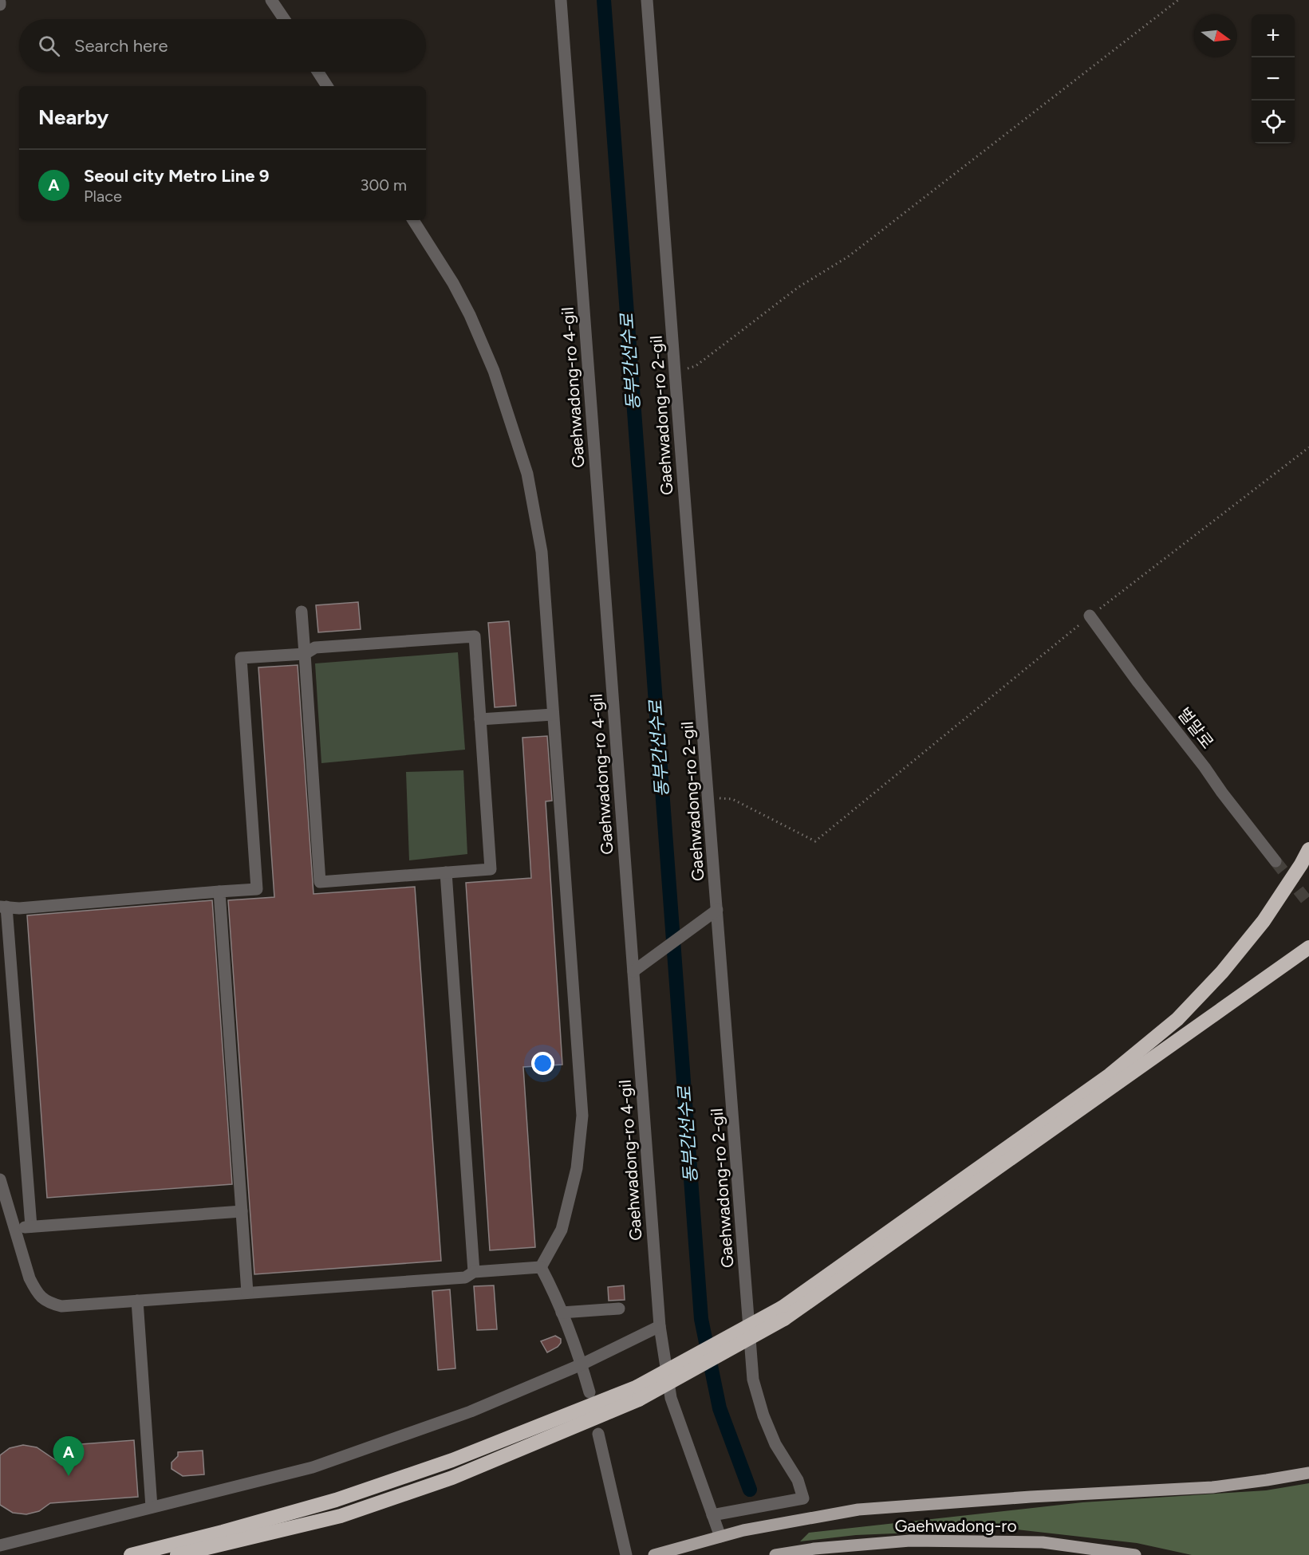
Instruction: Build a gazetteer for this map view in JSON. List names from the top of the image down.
{
  "streets": {
    "main road": ["Gaehwadong-ro"],
    "street": ["Gaehwadong-ro 4-gil", "Gaehwadong-ro 2-gil", "벌말로"]
  },
  "crossings": [
    ["Gaehwadong-ro 4-gil", "Gaehwadong-ro 2-gil"]
  ],
  "water": ["동부간선수로"],
  "north": "right",
  "page": {
    "map_buttons": ["+", "−"],
    "search": "Search here",
    "heading": "Nearby",
    "list": [
      {
        "mark": "A",
        "name": "Seoul city Metro Line 9",
        "note": "Place",
        "value": "300 m"
      }
    ],
    "pins": "A"
  }
}
